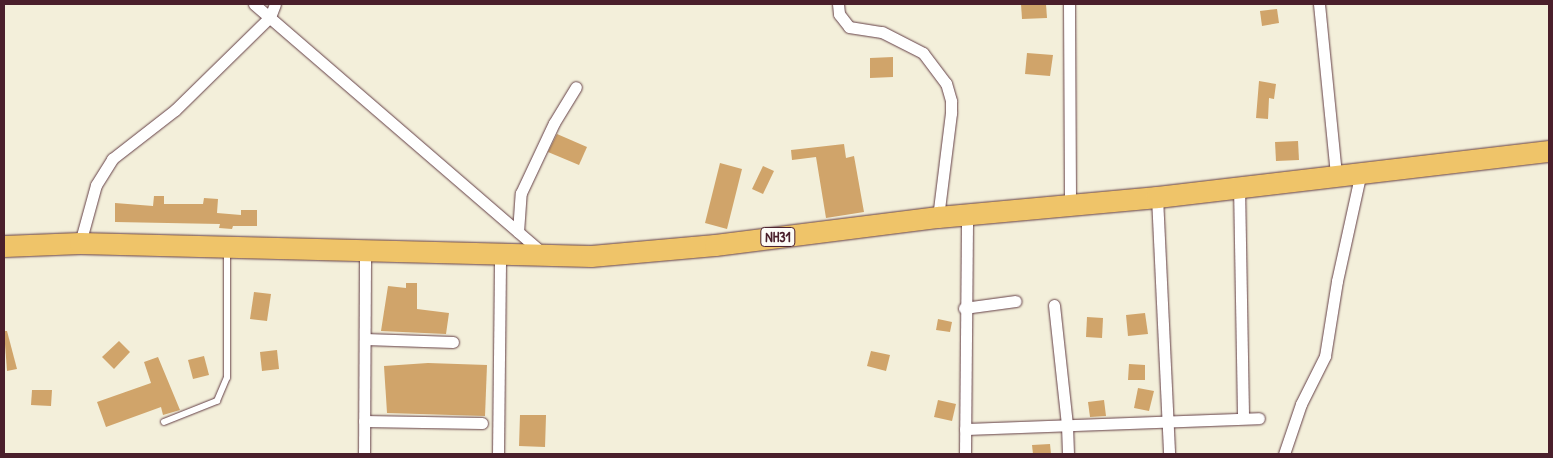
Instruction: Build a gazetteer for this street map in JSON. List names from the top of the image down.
{
  "streets": {
    "highway": ["NH31"]
  }
}
